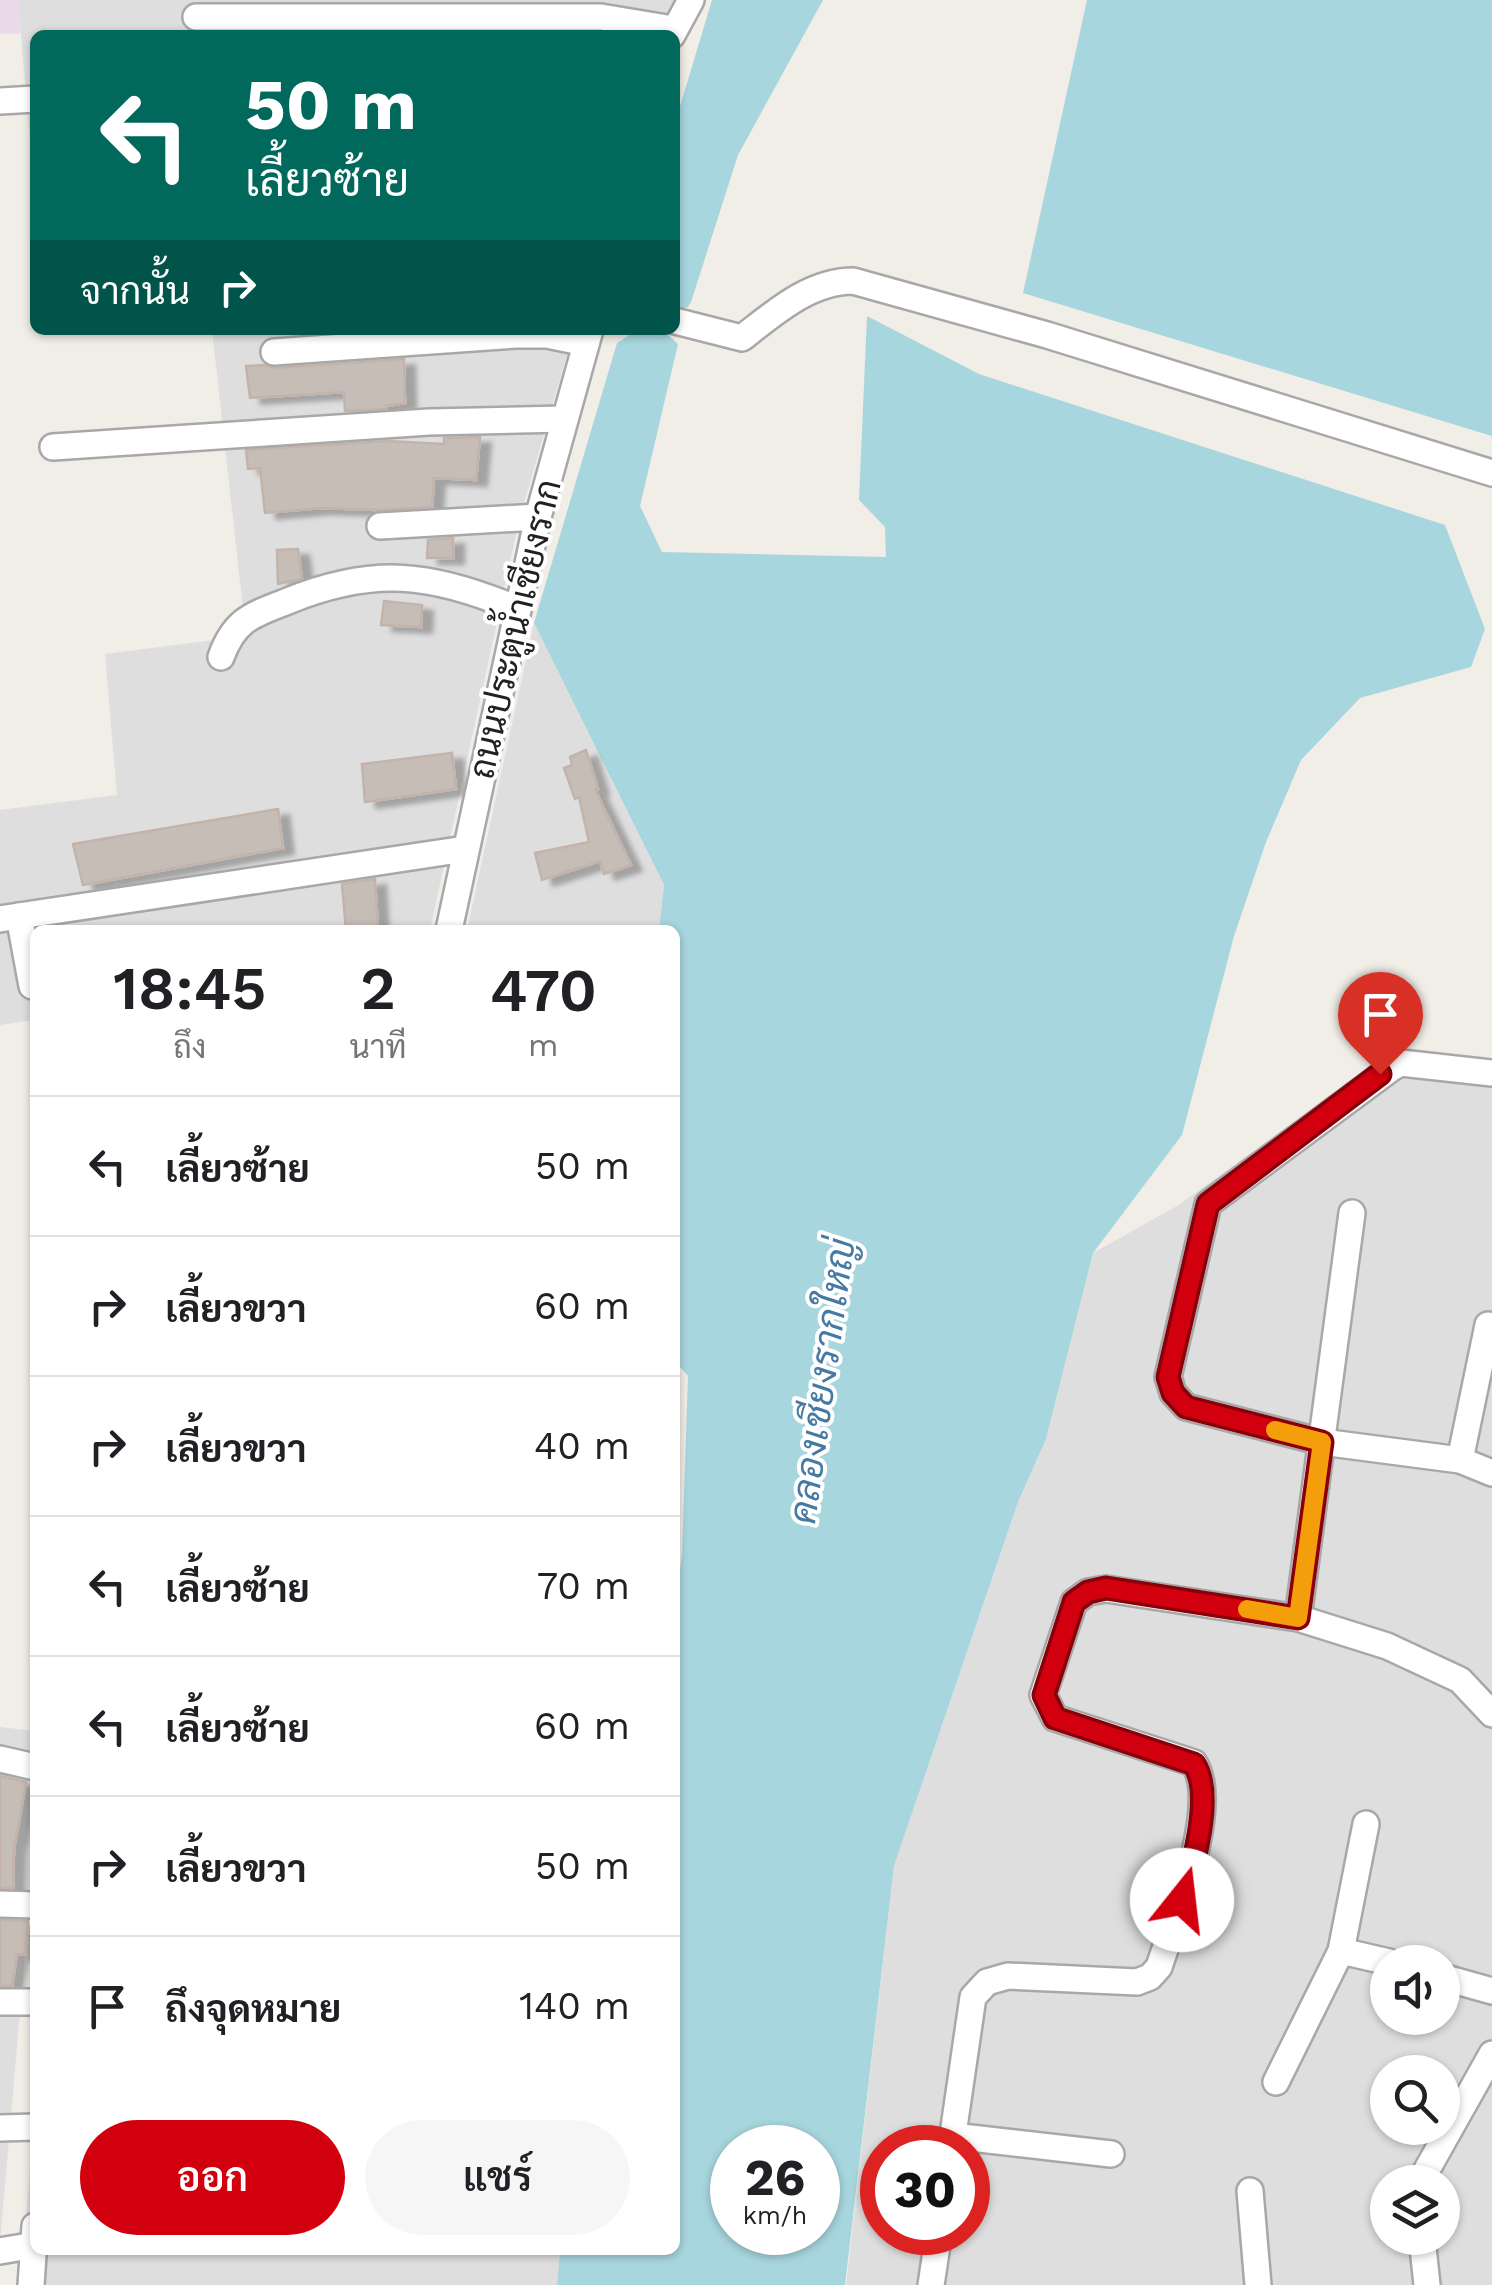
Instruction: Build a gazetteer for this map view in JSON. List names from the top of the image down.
{
  "streets": {
    "street": ["ถนนประตูน้ำเชียงราก"]
  },
  "water": ["คลองเชียงรากใหญ่"],
  "page": {
    "turn": ["50 m", "เลี้ยวซ้าย"],
    "then": "จากนั้น",
    "eta": [
      "18:45",
      "ถึง",
      "2",
      "นาที",
      "470",
      "m"
    ],
    "list": [
      {
        "name": "เลี้ยวซ้าย",
        "value": "50 m"
      },
      {
        "name": "เลี้ยวขวา",
        "value": "60 m"
      },
      {
        "name": "เลี้ยวขวา",
        "value": "40 m"
      },
      {
        "name": "เลี้ยวซ้าย",
        "value": "70 m"
      },
      {
        "name": "เลี้ยวซ้าย",
        "value": "60 m"
      },
      {
        "name": "เลี้ยวขวา",
        "value": "50 m"
      },
      {
        "name": "ถึงจุดหมาย",
        "value": "140 m"
      }
    ],
    "buttons": ["ออก", "แชร์"],
    "speed": "26 km/h",
    "limit": "30"
  }
}
